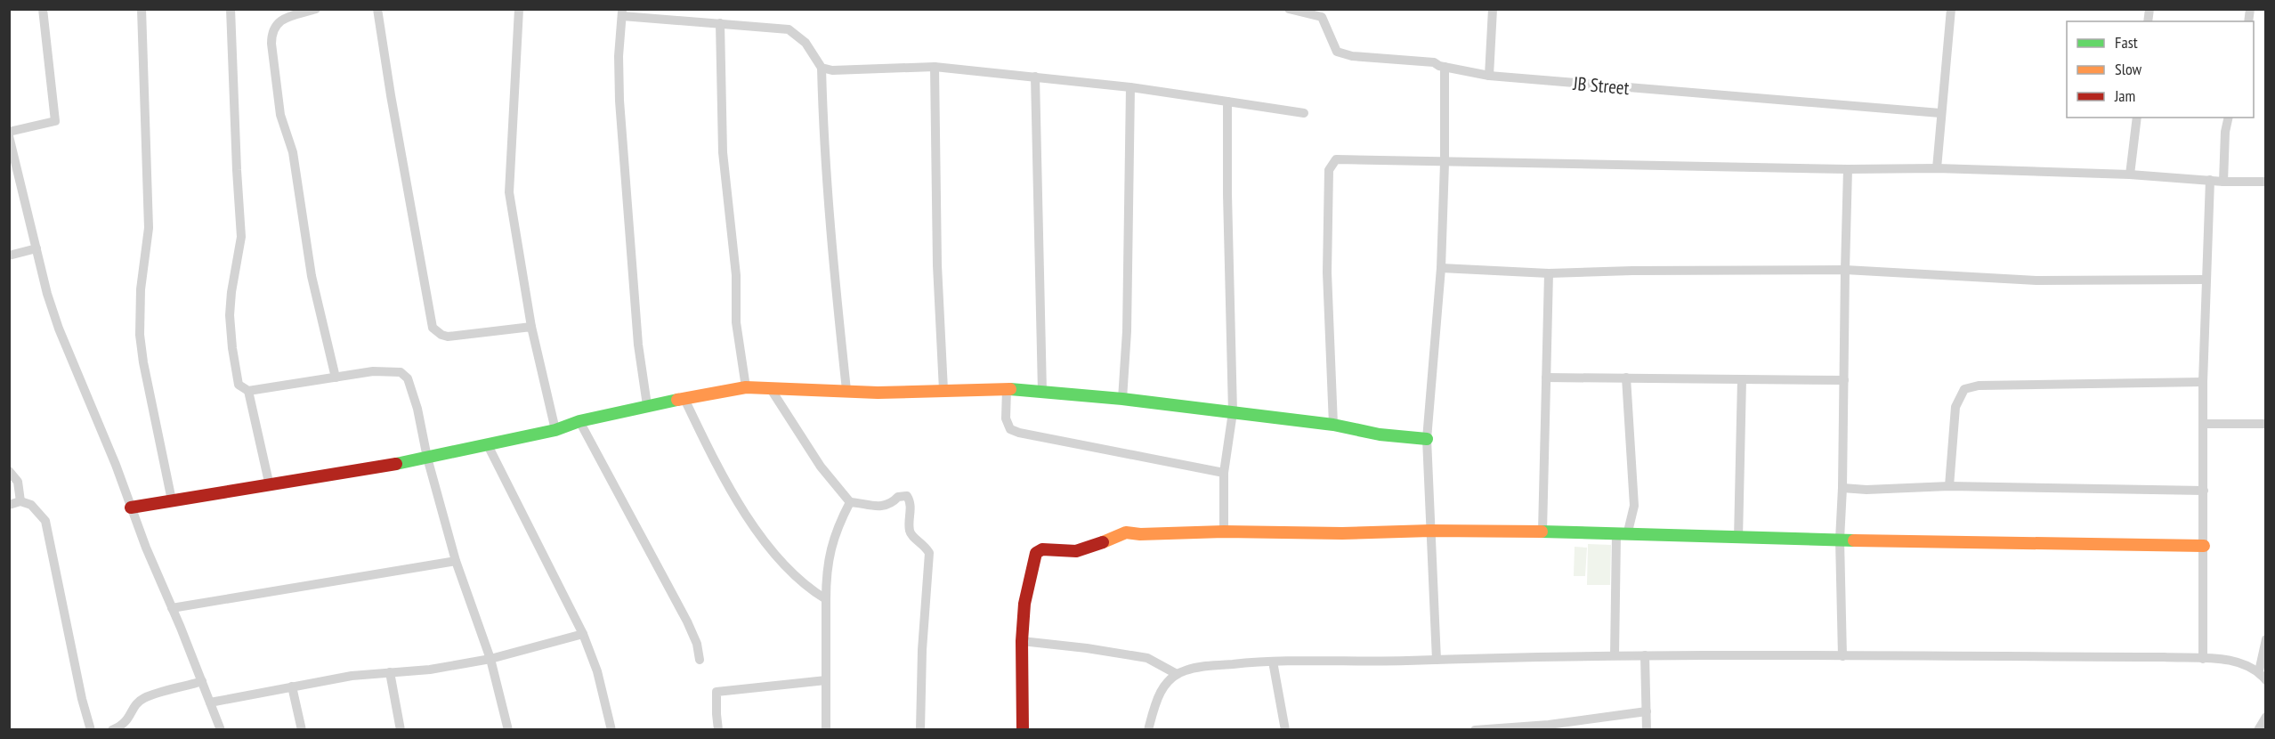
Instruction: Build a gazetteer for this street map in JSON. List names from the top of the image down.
{
  "streets": {
    "street": ["JB Street"]
  },
  "legend": ["Fast", "Slow", "Jam"]
}
